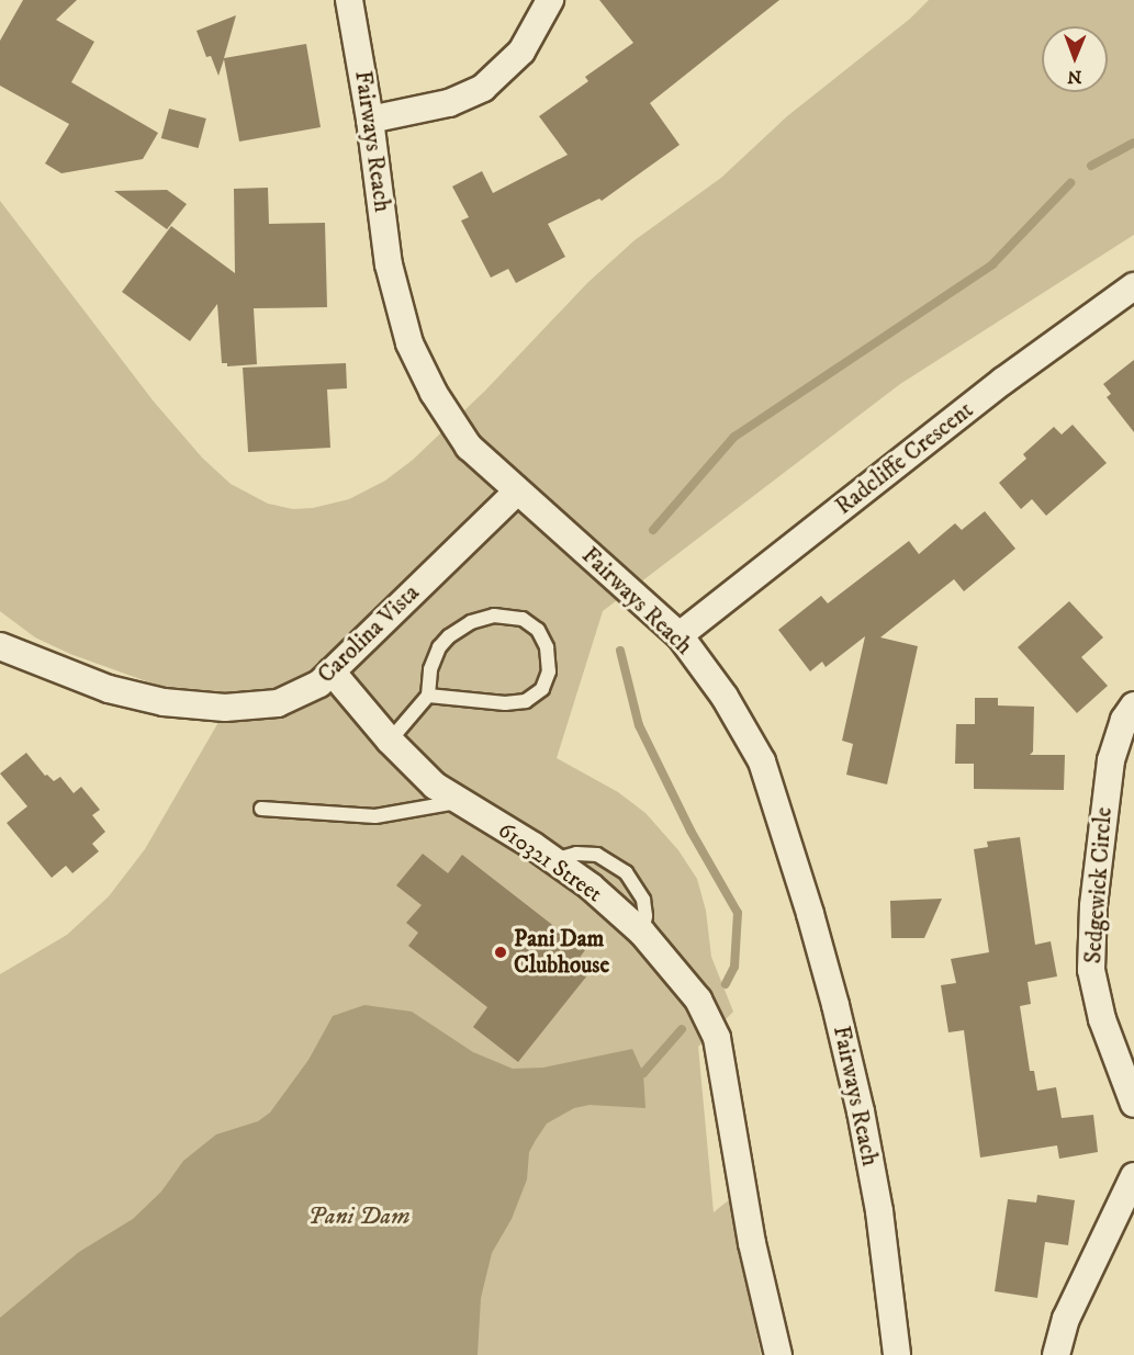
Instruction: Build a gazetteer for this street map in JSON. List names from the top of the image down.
{
  "streets": {
    "street": [
      "Fairways Reach",
      "Radcliffe Crescent",
      "Carolina Vista",
      "610321 Street",
      "Sedgewick Circle"
    ]
  },
  "crossings": [
    ["Fairways Reach", "Radcliffe Crescent"],
    ["Fairways Reach", "Carolina Vista"],
    ["Carolina Vista", "610321 Street"]
  ],
  "water": ["Pani Dam"],
  "places": ["Pani Dam Clubhouse"],
  "north": "bottom"
}
